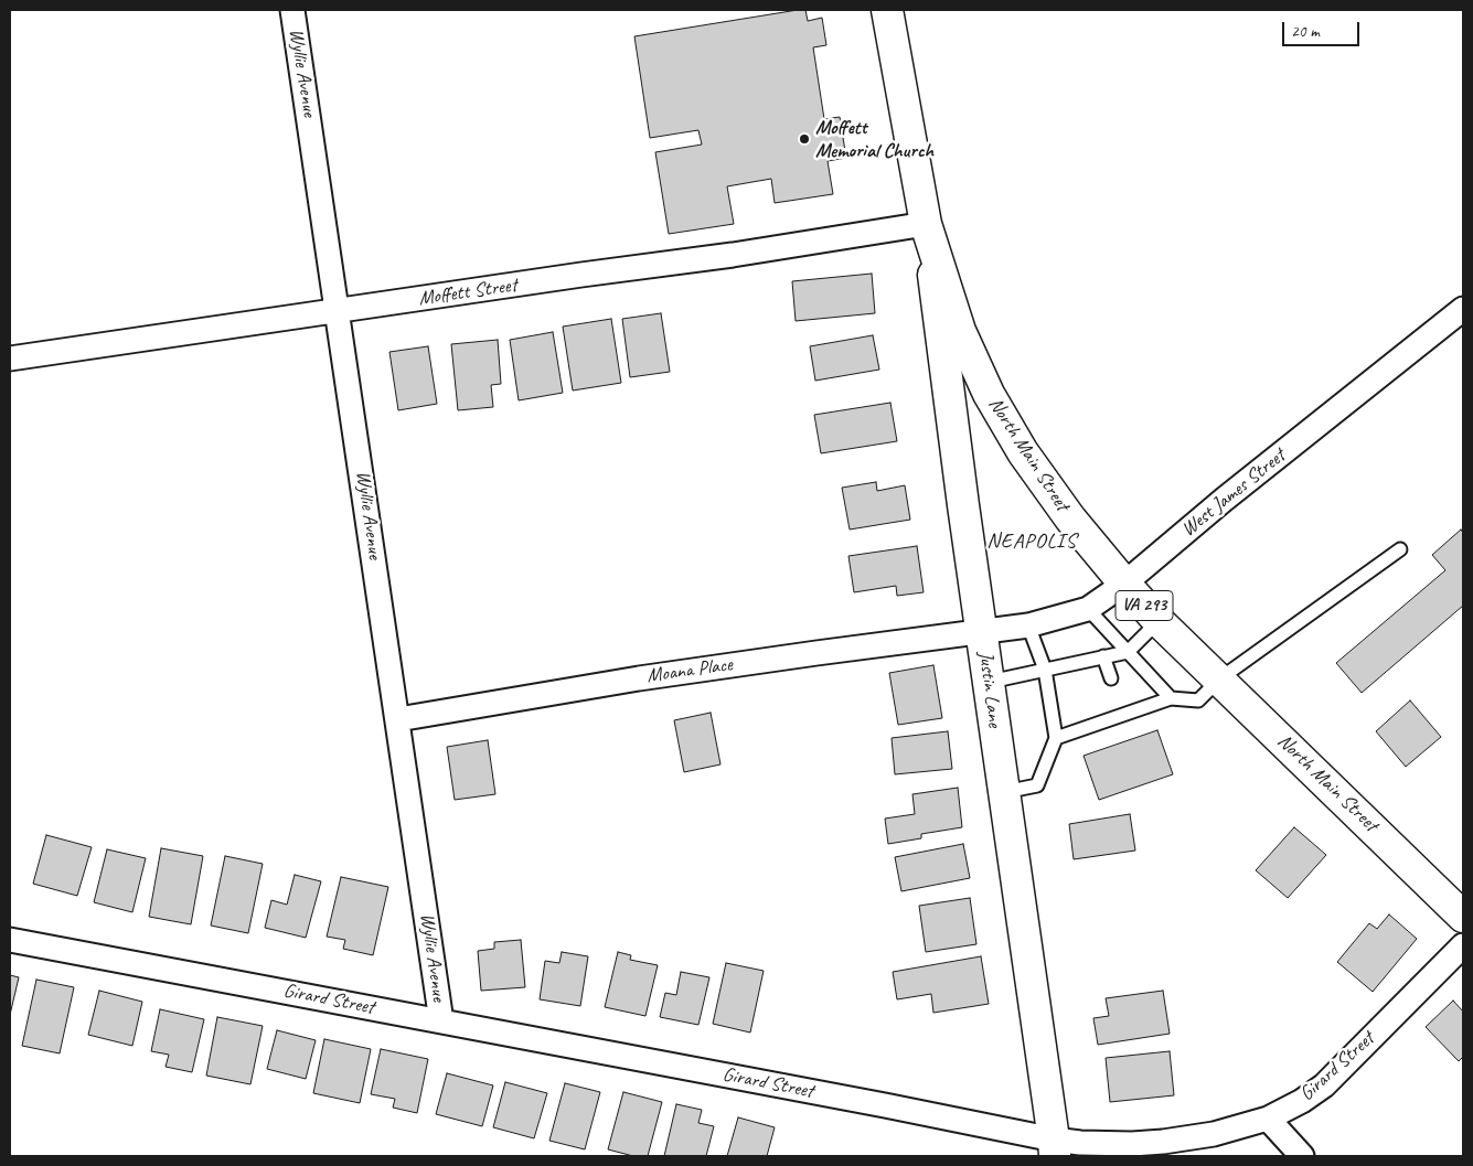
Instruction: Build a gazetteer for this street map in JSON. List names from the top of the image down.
{
  "streets": {
    "main road": ["North Main Street", "VA 293", "Justin Lane"],
    "street": [
      "Wyllie Avenue",
      "Moffett Street",
      "West James Street",
      "Moana Place",
      "Girard Street"
    ]
  },
  "crossings": [
    ["Wyllie Avenue", "Moffett Street"],
    ["Wyllie Avenue", "Moana Place"],
    ["Wyllie Avenue", "Girard Street"],
    ["Moffett Street", "North Main Street"],
    ["Moffett Street", "Justin Lane"],
    ["North Main Street", "West James Street"],
    ["North Main Street", "Justin Lane"],
    ["West James Street", "Moana Place"],
    ["West James Street", "Justin Lane"],
    ["Moana Place", "Justin Lane"],
    ["Justin Lane", "Girard Street"]
  ],
  "districts": ["NEAPOLIS"],
  "places": ["Moffett Memorial Church"],
  "scale_bar": "20 m"
}
